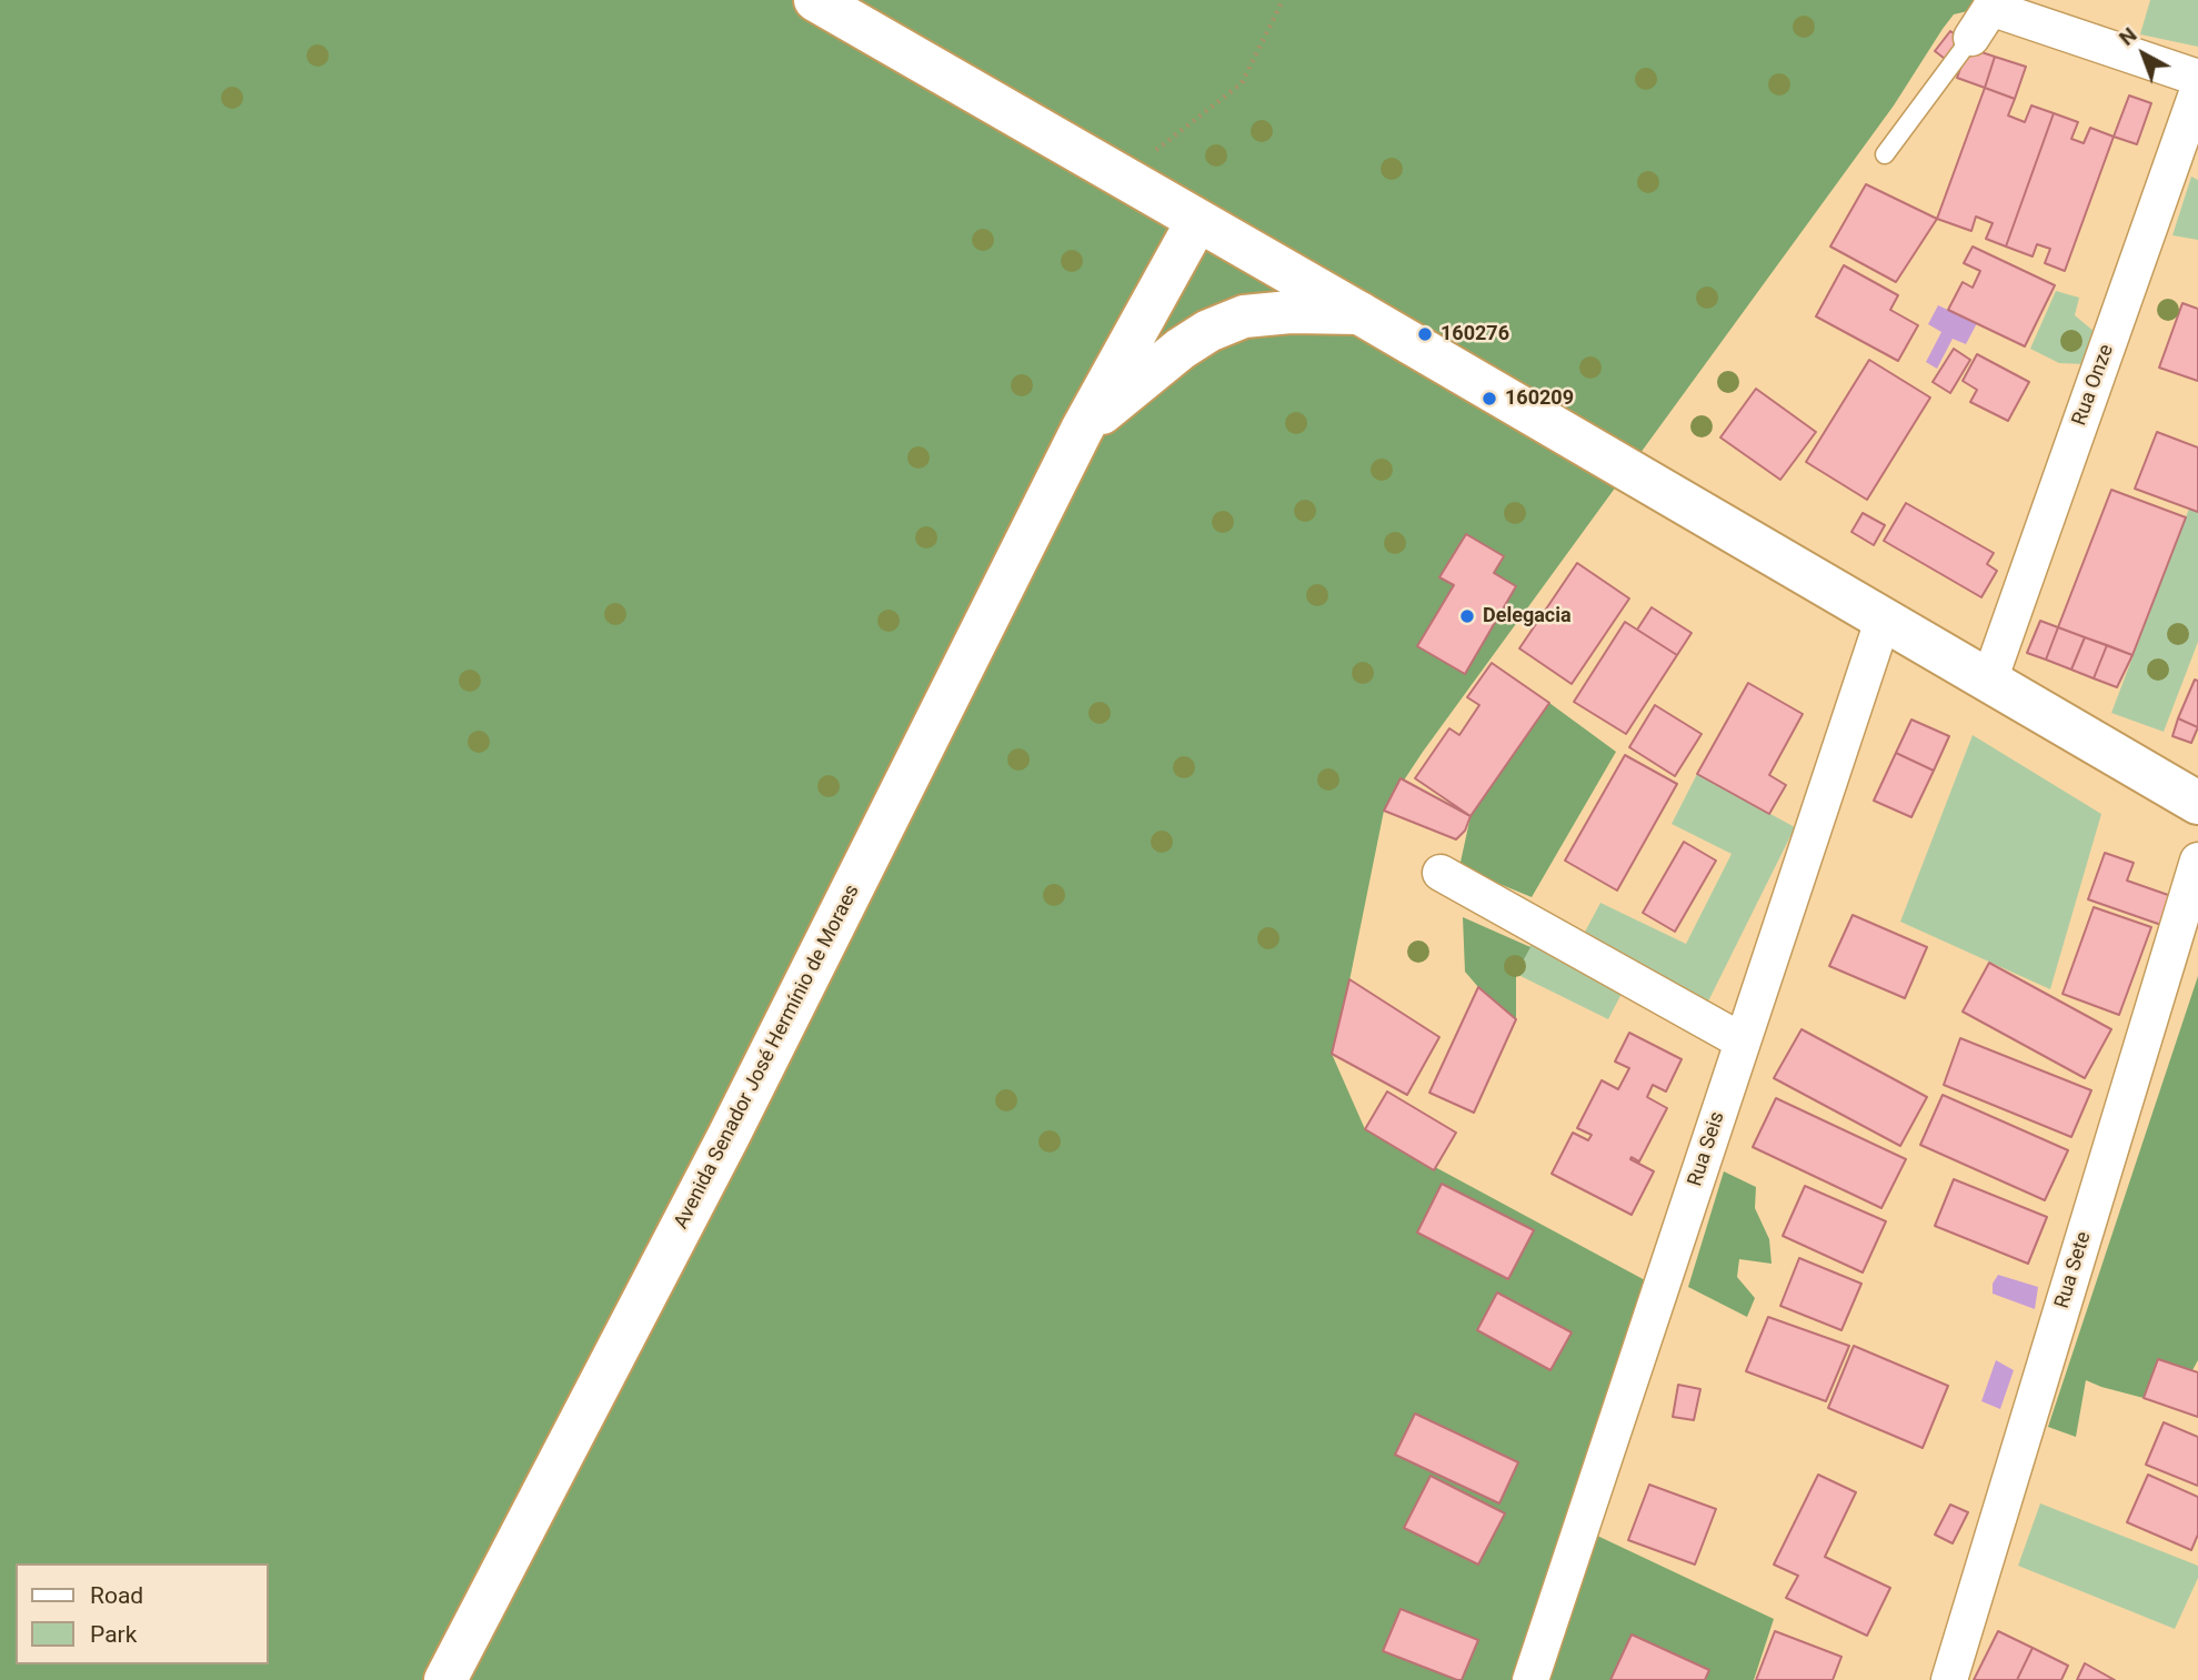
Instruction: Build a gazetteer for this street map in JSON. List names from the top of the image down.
{
  "streets": {
    "street": [
      "Rua Onze",
      "Avenida Senador José Hermínio de Moraes",
      "Rua Seis",
      "Rua Sete"
    ]
  },
  "places": ["160276", "160209", "Delegacia"],
  "legend": ["Road", "Park"],
  "north": "top left"
}
